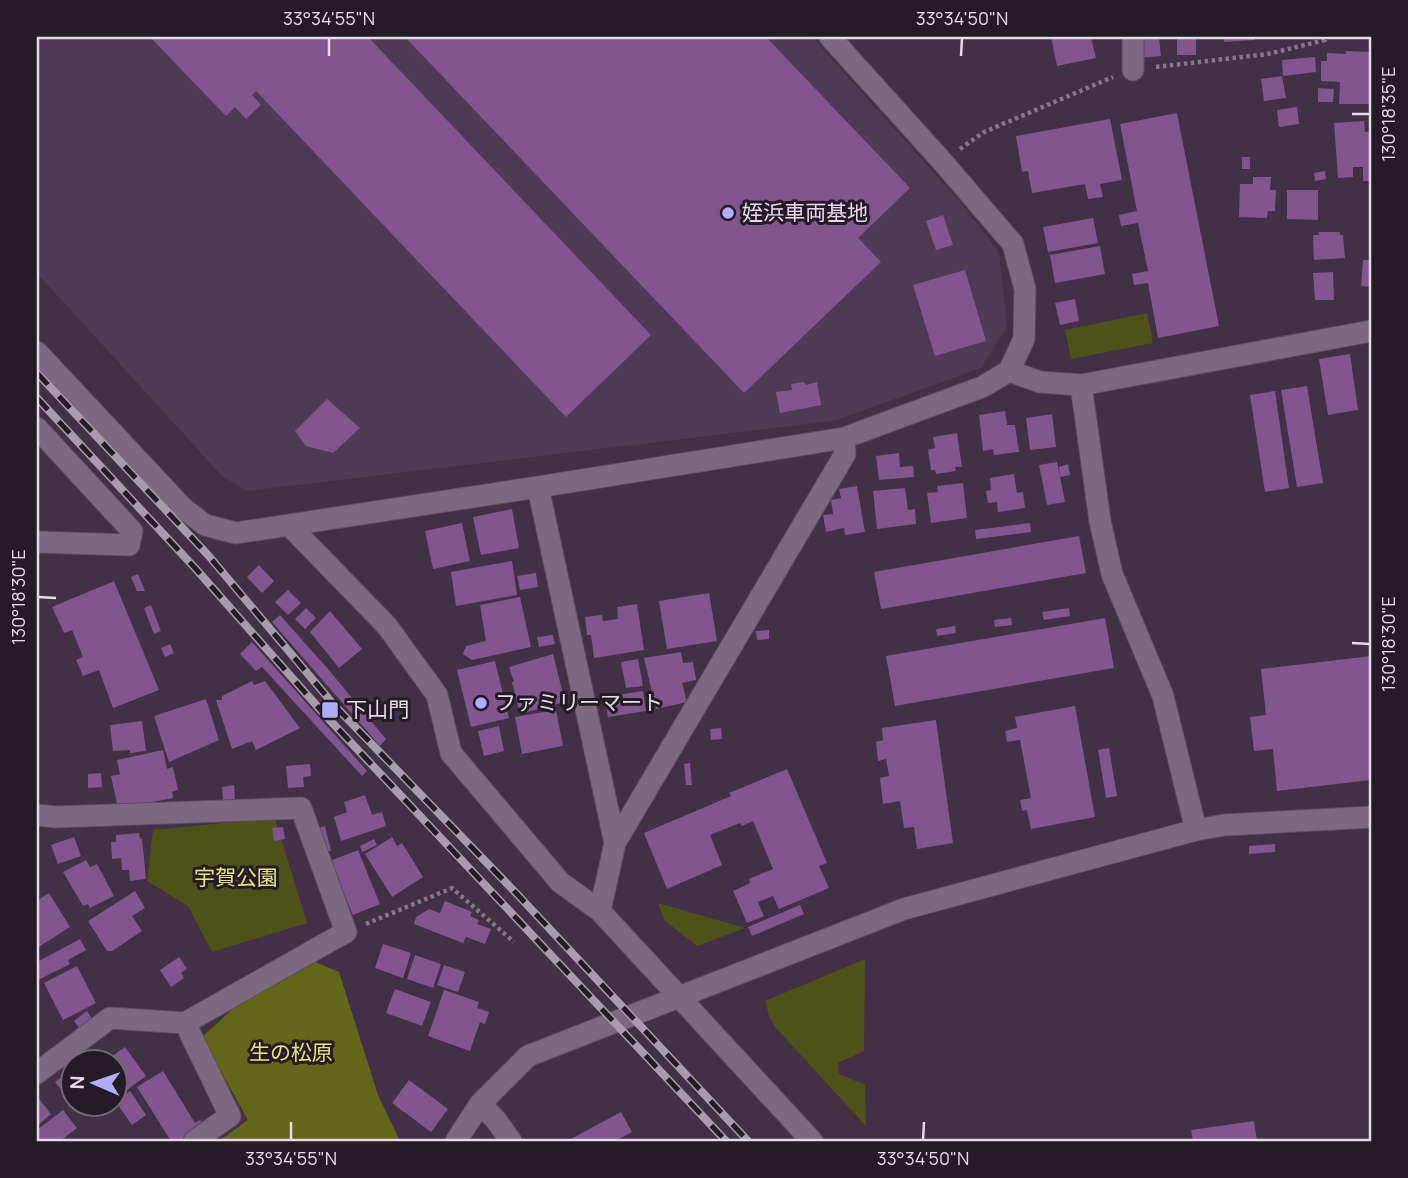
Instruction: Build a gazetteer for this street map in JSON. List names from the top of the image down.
{
  "parks": ["宇賀公園", "生の松原"],
  "places": {
    "other": ["姪浜車両基地", "ファミリーマート"],
    "transit": ["下山門"]
  },
  "north": "left",
  "coordinates": [
    "33°34'55\"N",
    "33°34'50\"N",
    "130°18'35\"E",
    "130°18'30\"E"
  ]
}
